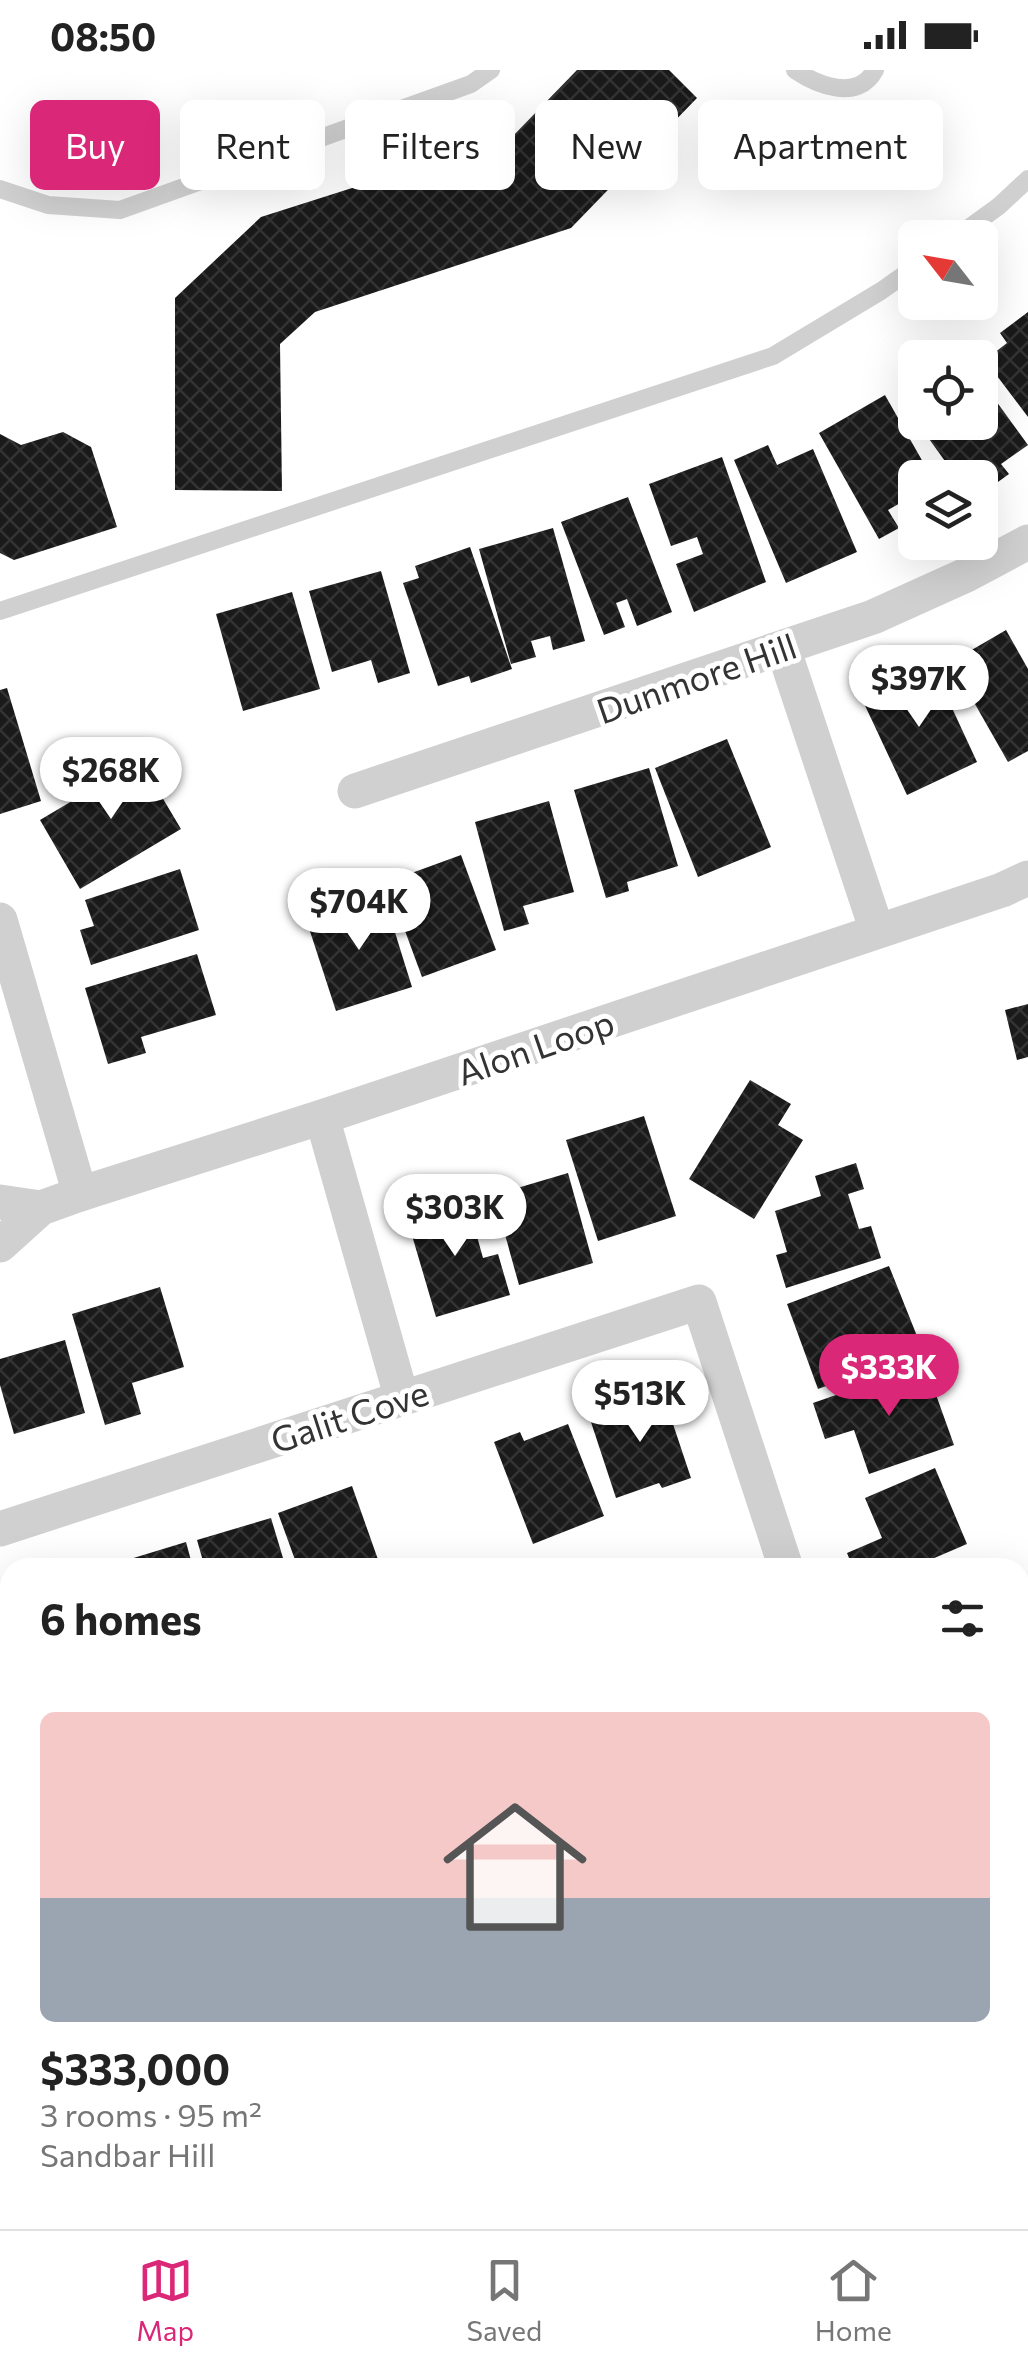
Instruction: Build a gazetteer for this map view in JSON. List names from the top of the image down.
{
  "streets": {
    "street": ["Dunmore Hill", "Alon Loop", "Galit Cove"]
  },
  "north": "top left",
  "page": {
    "status": "08:50",
    "chip": [
      "Buy",
      "Rent",
      "Filters",
      "New",
      "Apartment"
    ],
    "price": [
      "$397K",
      "$268K",
      "$704K",
      "$303K",
      "$333K",
      "$513K"
    ],
    "heading": "6 homes",
    "list": [
      {
        "name": "$333,000",
        "note": "3 rooms · 95 m² · Sandbar Hill"
      }
    ],
    "tabs": ["Map", "Saved", "Home"]
  }
}
